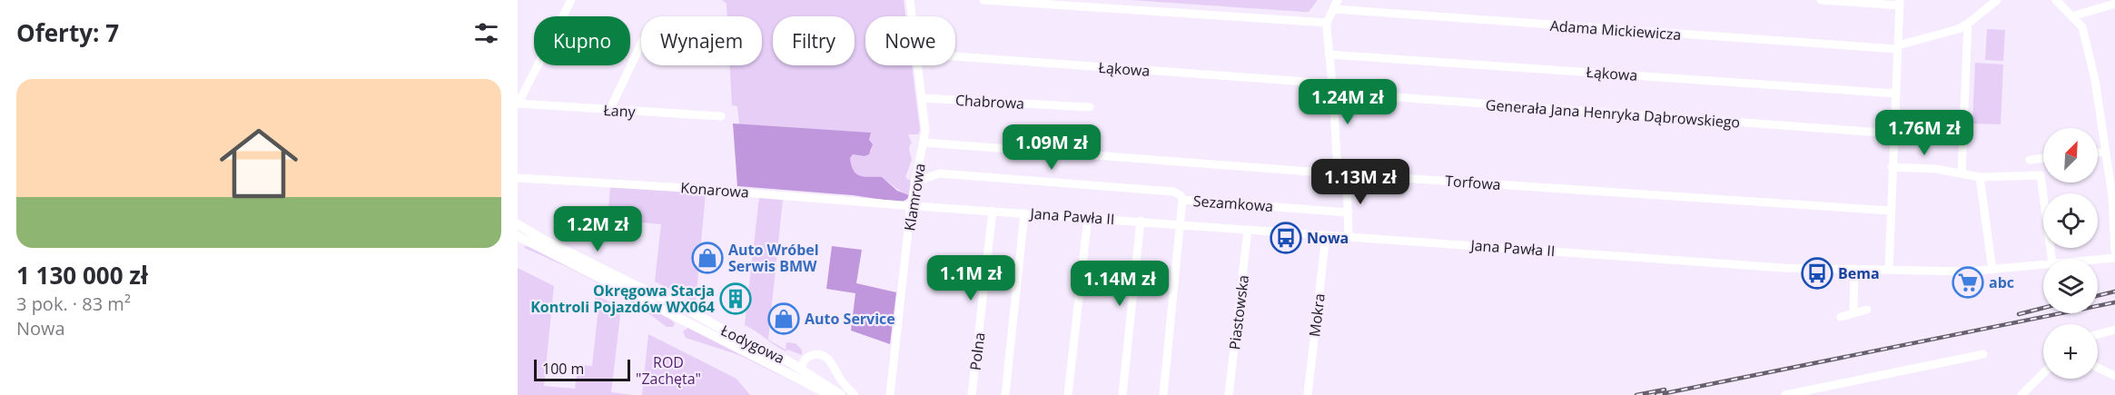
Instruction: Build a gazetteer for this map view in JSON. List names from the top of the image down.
{
  "streets": {
    "main road": ["Łodygowa"],
    "street": [
      "Adama Mickiewicza",
      "Łąkowa",
      "Chabrowa",
      "Łany",
      "Generała Jana Henryka Dąbrowskiego",
      "Torfowa",
      "Konarowa",
      "Klamrowa",
      "Sezamkowa",
      "Jana Pawła II",
      "Piastowska",
      "Mokra",
      "Polna"
    ]
  },
  "crossings": [
    ["Łąkowa", "Generała Jana Henryka Dąbrowskiego"],
    ["Chabrowa", "Klamrowa"],
    ["Torfowa", "Klamrowa"],
    ["Konarowa", "Klamrowa"],
    ["Konarowa", "Jana Pawła II"],
    ["Klamrowa", "Sezamkowa"],
    ["Klamrowa", "Jana Pawła II"],
    ["Sezamkowa", "Jana Pawła II"],
    ["Jana Pawła II", "Piastowska"],
    ["Jana Pawła II", "Mokra"],
    ["Jana Pawła II", "Polna"]
  ],
  "parks": ["ROD \"Zachęta\""],
  "places": {
    "bus stop": ["Nowa", "Bema"],
    "shop": ["Auto Wróbel Serwis BMW", "Auto Service"],
    "supermarket": ["abc"],
    "building": ["Okręgowa Stacja Kontroli Pojazdów WX064"]
  },
  "scale_bar": "100 m",
  "north": "top right",
  "page": {
    "heading": "Oferty: 7",
    "chip": [
      "Kupno",
      "Wynajem",
      "Filtry",
      "Nowe"
    ],
    "list": [
      {
        "name": "1 130 000 zł",
        "note": "3 pok. · 83 m² · Nowa"
      }
    ],
    "price": [
      "1.24M zł",
      "1.76M zł",
      "1.09M zł",
      "1.13M zł",
      "1.2M zł",
      "1.1M zł",
      "1.14M zł"
    ],
    "map_buttons": "+",
    "scale": "100 m"
  }
}
